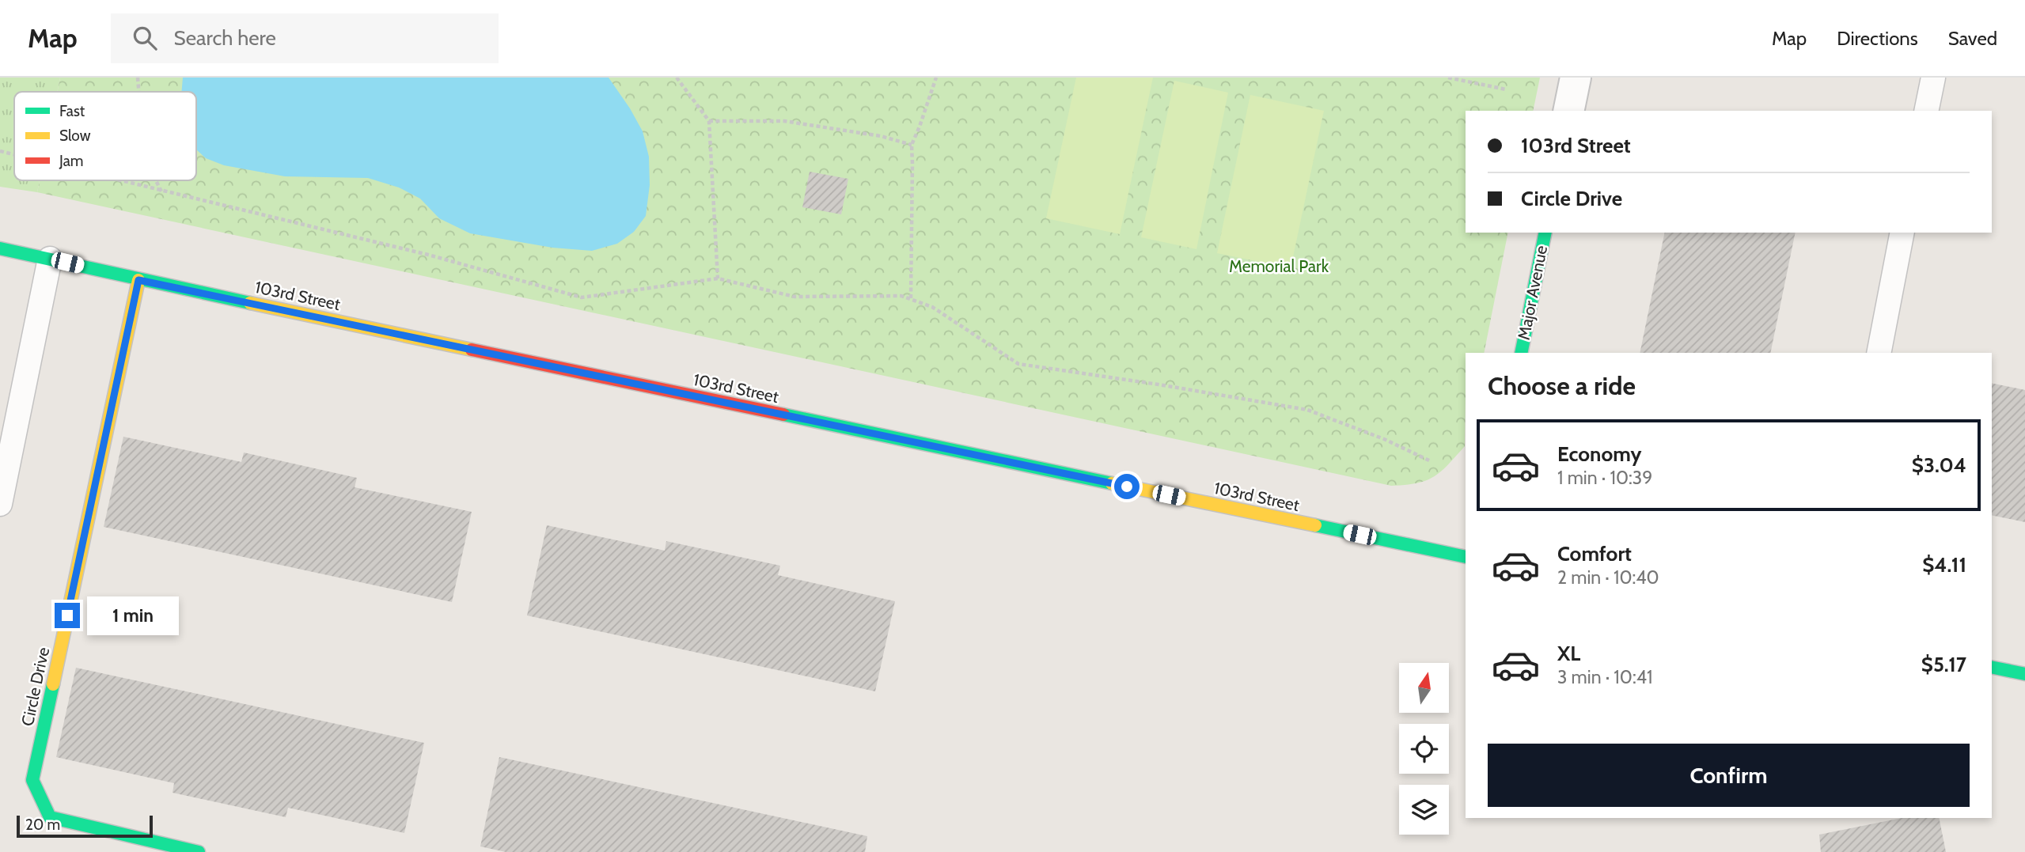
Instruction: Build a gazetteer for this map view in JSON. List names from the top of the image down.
{
  "streets": {
    "street": ["Major Avenue", "103rd Street", "Circle Drive"]
  },
  "crossings": [
    ["103rd Street", "Circle Drive"]
  ],
  "parks": ["Memorial Park"],
  "legend": ["Fast", "Slow", "Jam"],
  "scale_bar": "20 m",
  "north": "top",
  "page": {
    "header": "Map",
    "search": "Search here",
    "nav": ["Map", "Directions", "Saved"],
    "banner": ["103rd Street", "Circle Drive"],
    "heading": "Choose a ride",
    "list": [
      {
        "name": "Economy",
        "note": "1 min · 10:39",
        "value": "$3.04"
      },
      {
        "name": "Comfort",
        "note": "2 min · 10:40",
        "value": "$4.11"
      },
      {
        "name": "XL",
        "note": "3 min · 10:41",
        "value": "$5.17"
      }
    ],
    "bubble": "1 min",
    "buttons": "Confirm",
    "scale": "20 m"
  }
}
